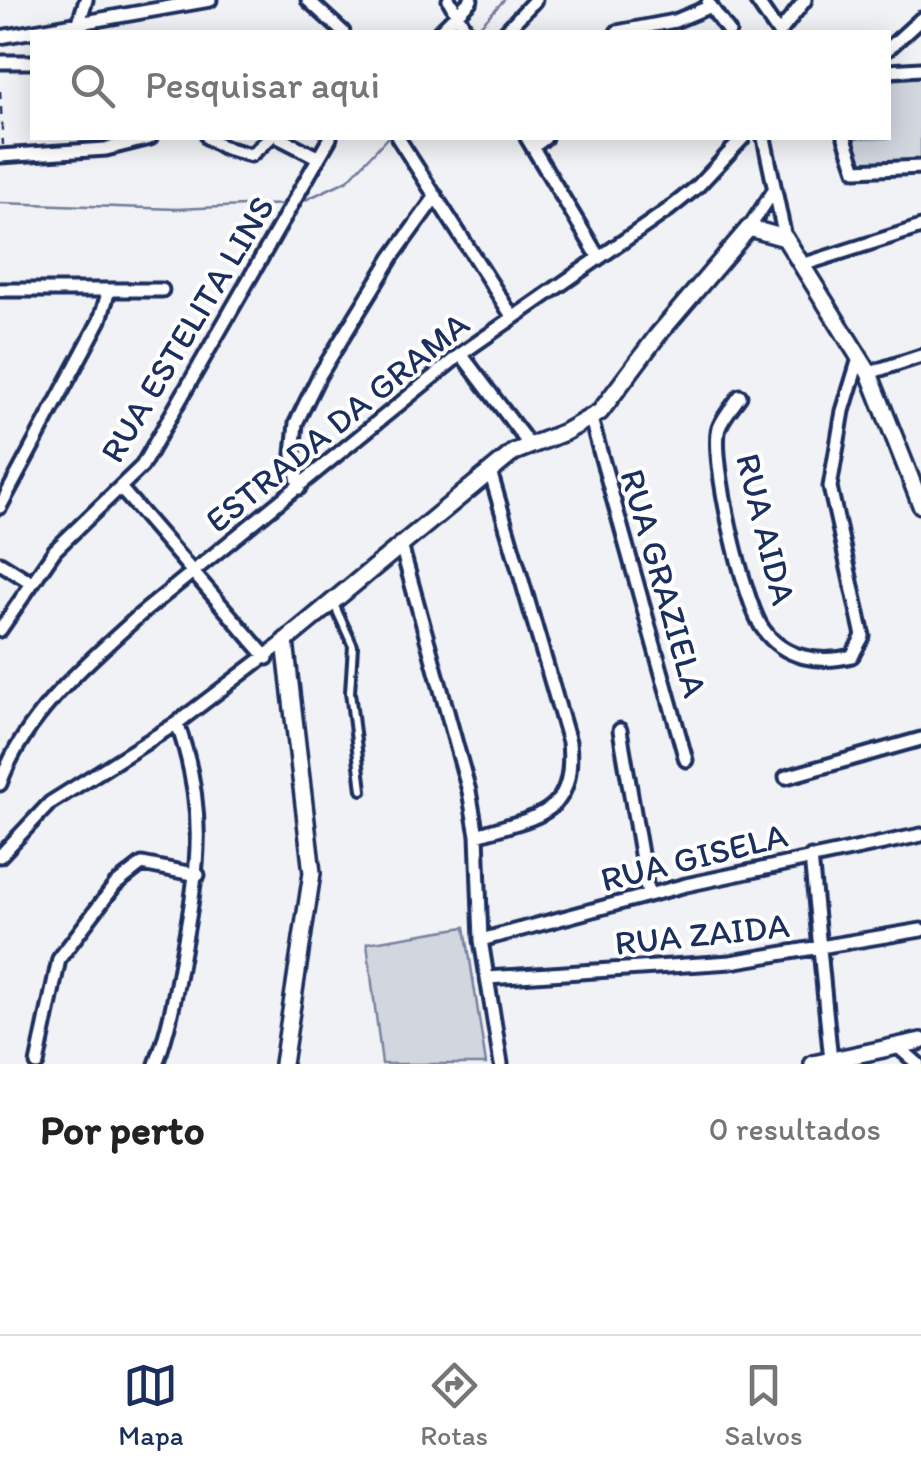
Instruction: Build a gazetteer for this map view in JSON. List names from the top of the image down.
{
  "streets": {
    "street": [
      "RUA ESTELITA LINS",
      "ESTRADA DA GRAMA",
      "RUA AIDA",
      "RUA GRAZIELA",
      "RUA GISELA",
      "RUA ZAIDA"
    ]
  },
  "page": {
    "search": "Pesquisar aqui",
    "heading": ["Por perto", "0 resultados"],
    "nav": ["Mapa", "Rotas", "Salvos"]
  }
}
